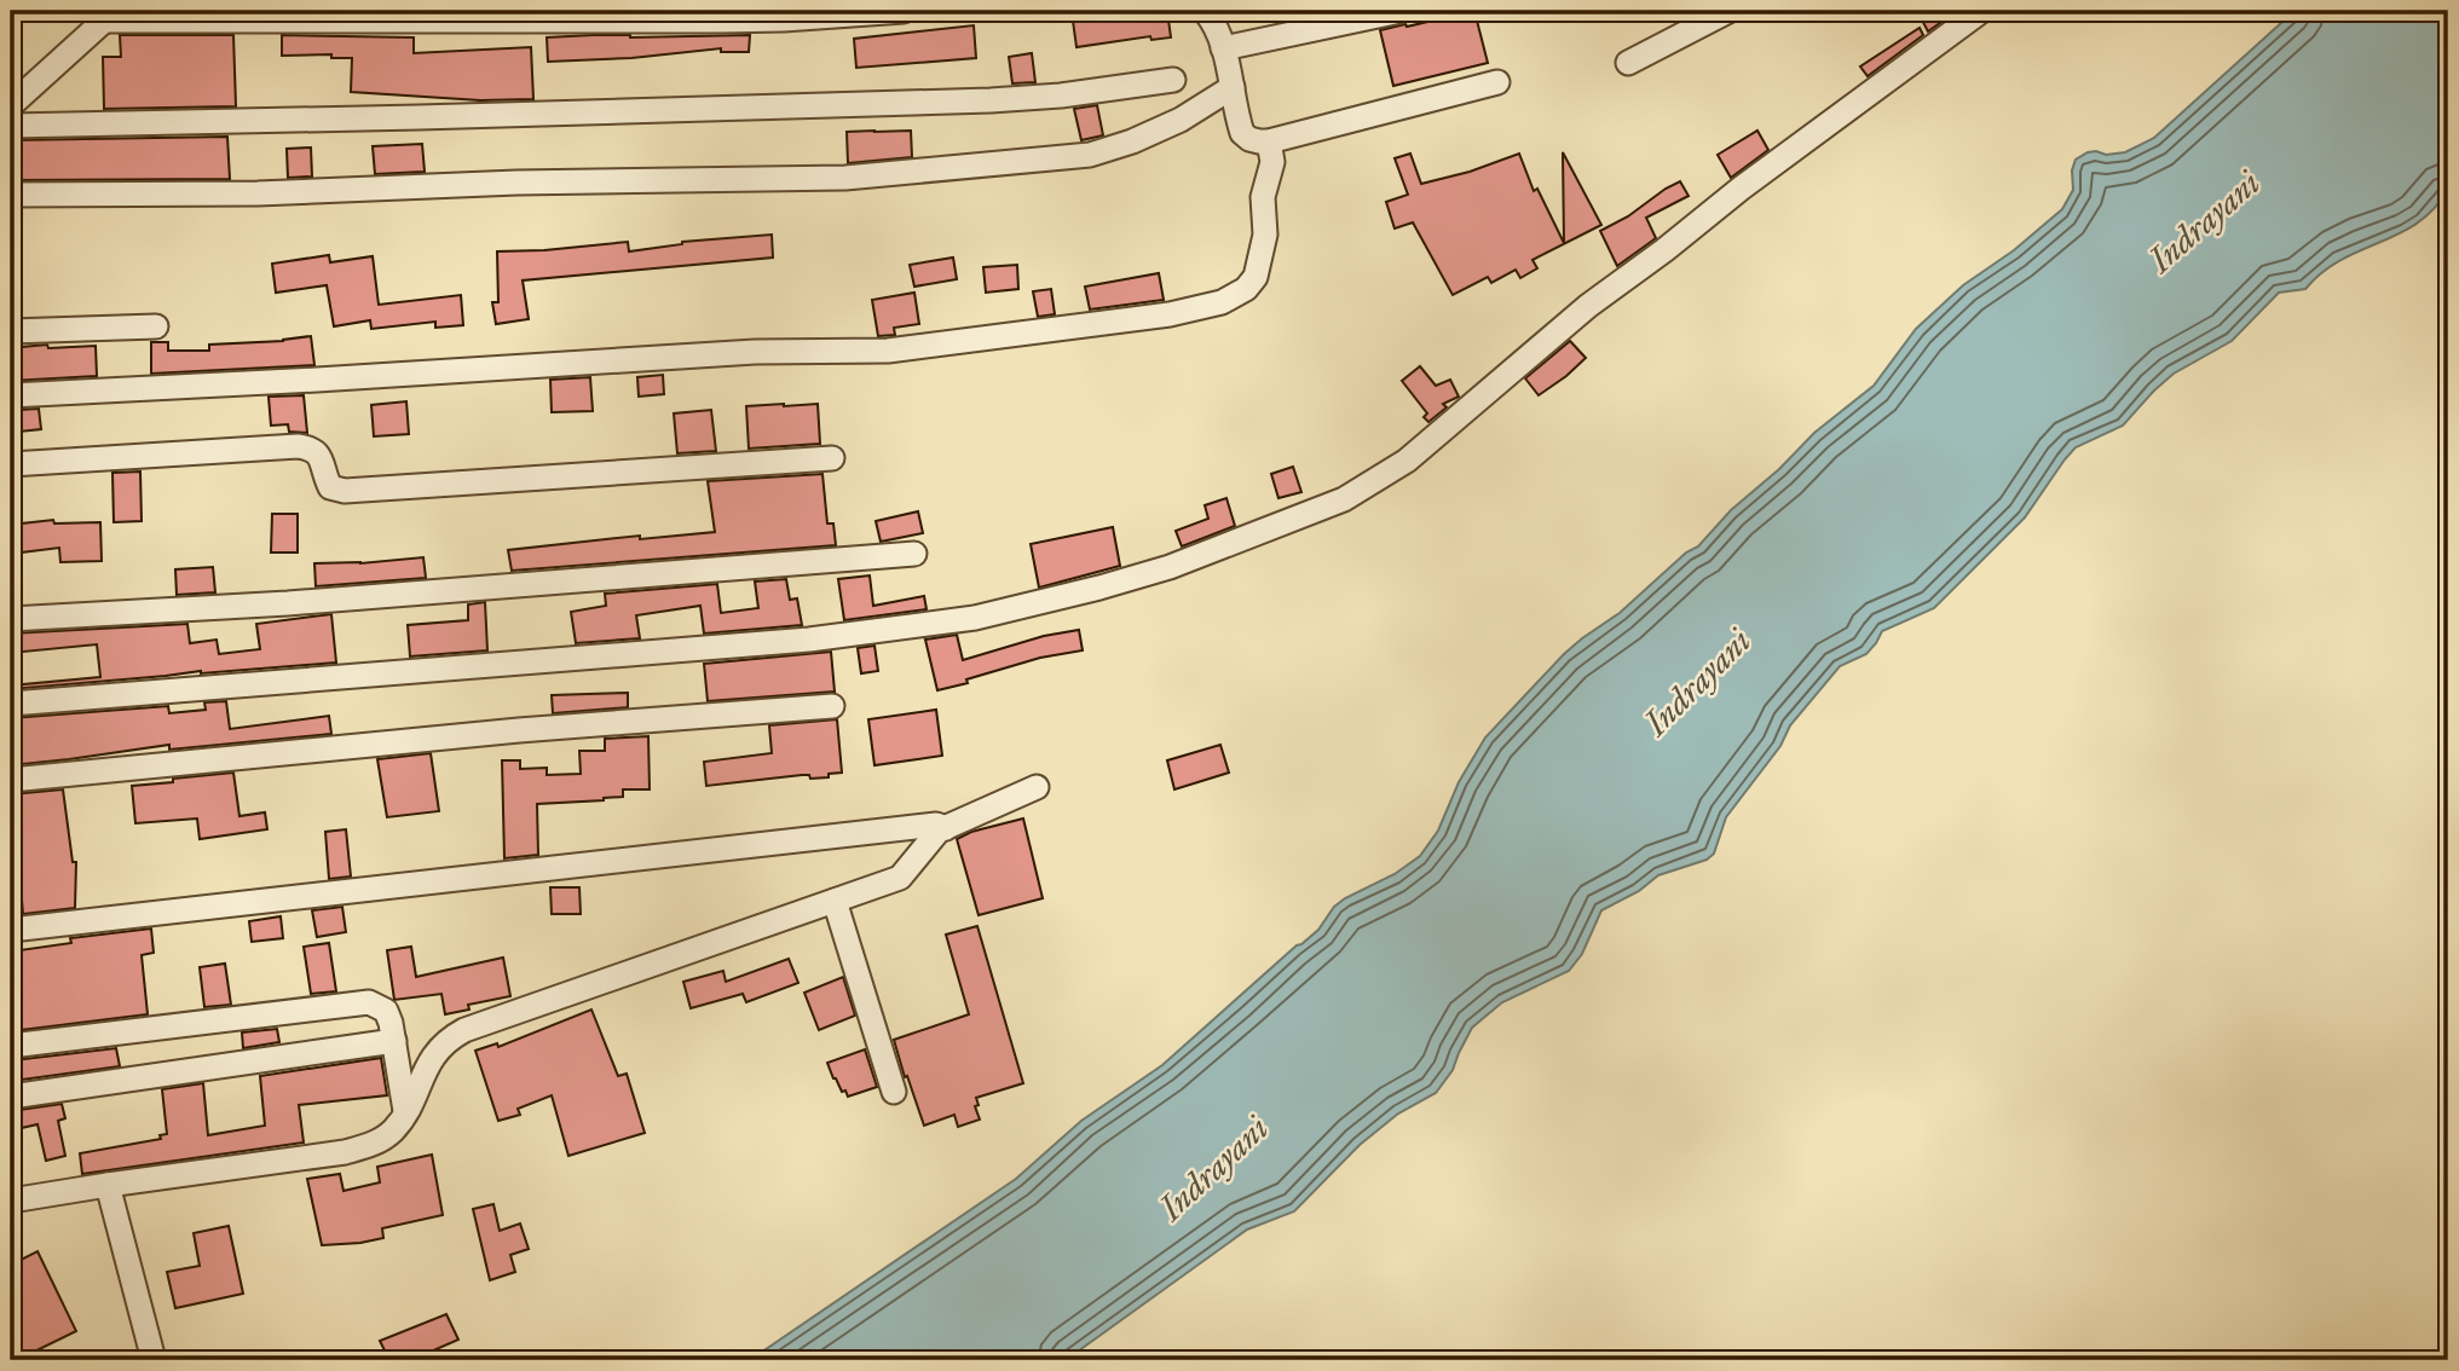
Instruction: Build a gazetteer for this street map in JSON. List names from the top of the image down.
{
  "water": ["Indrayani"]
}
